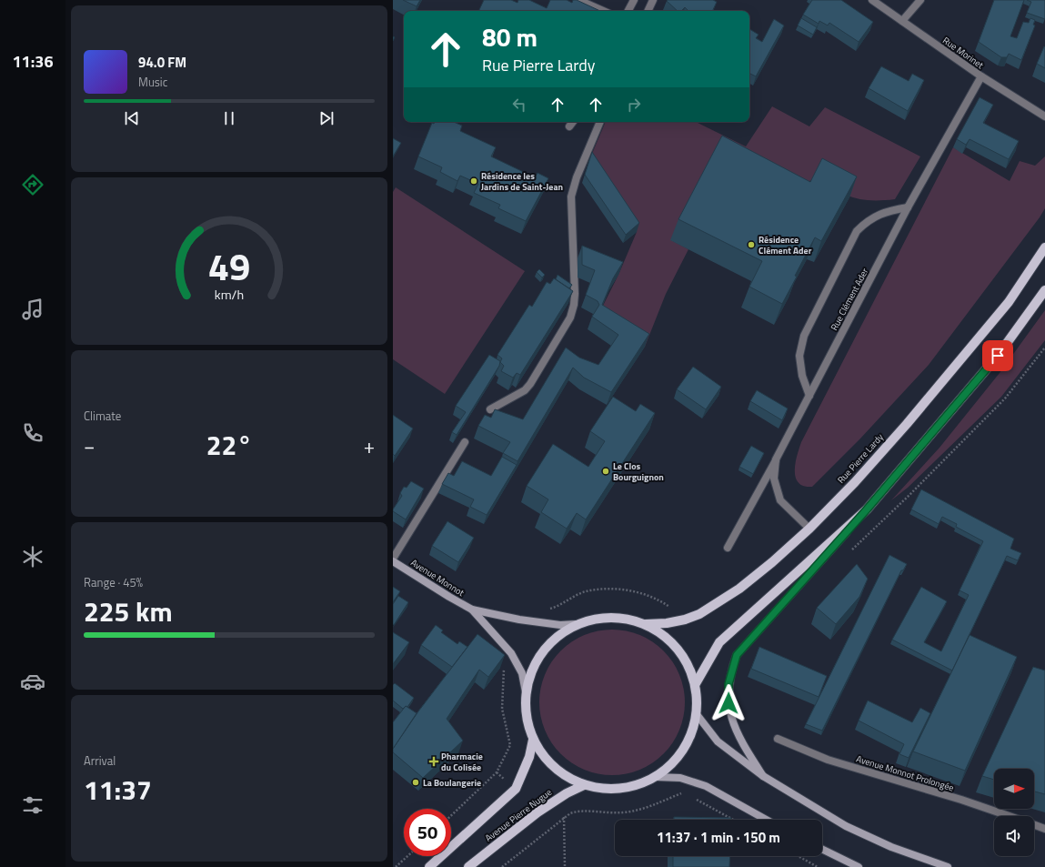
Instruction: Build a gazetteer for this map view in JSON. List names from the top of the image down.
{
  "streets": {
    "main road": ["Rue Pierre Lardy", "Avenue Monnot", "Avenue Pierre Nugue"],
    "street": ["Rue Morinet", "Rue Clément Ader", "Avenue Monnot Prolongée"]
  },
  "crossings": [
    ["Rue Morinet", "Rue Clément Ader"],
    ["Rue Clément Ader", "Rue Pierre Lardy"]
  ],
  "places": {
    "other": [
      "Résidence les Jardins de Saint-Jean",
      "Résidence Clément Ader",
      "Le Clos Bourguignon",
      "La Boulangerie"
    ],
    "health": ["Pharmacie du Colisée"]
  },
  "north": "right",
  "page": {
    "tabs": "11:36",
    "turn": ["80 m", "Rue Pierre Lardy"],
    "song": ["94.0 FM", "Music"],
    "tile": [
      "Climate",
      ["Range · 45%", "225 km"],
      ["Arrival", "11:37"]
    ],
    "heat": ["−", "22°", "+"],
    "limit": "50",
    "trip": "11:37 · 1 min · 150 m",
    "gauge": ["49", "km/h"]
  }
}
